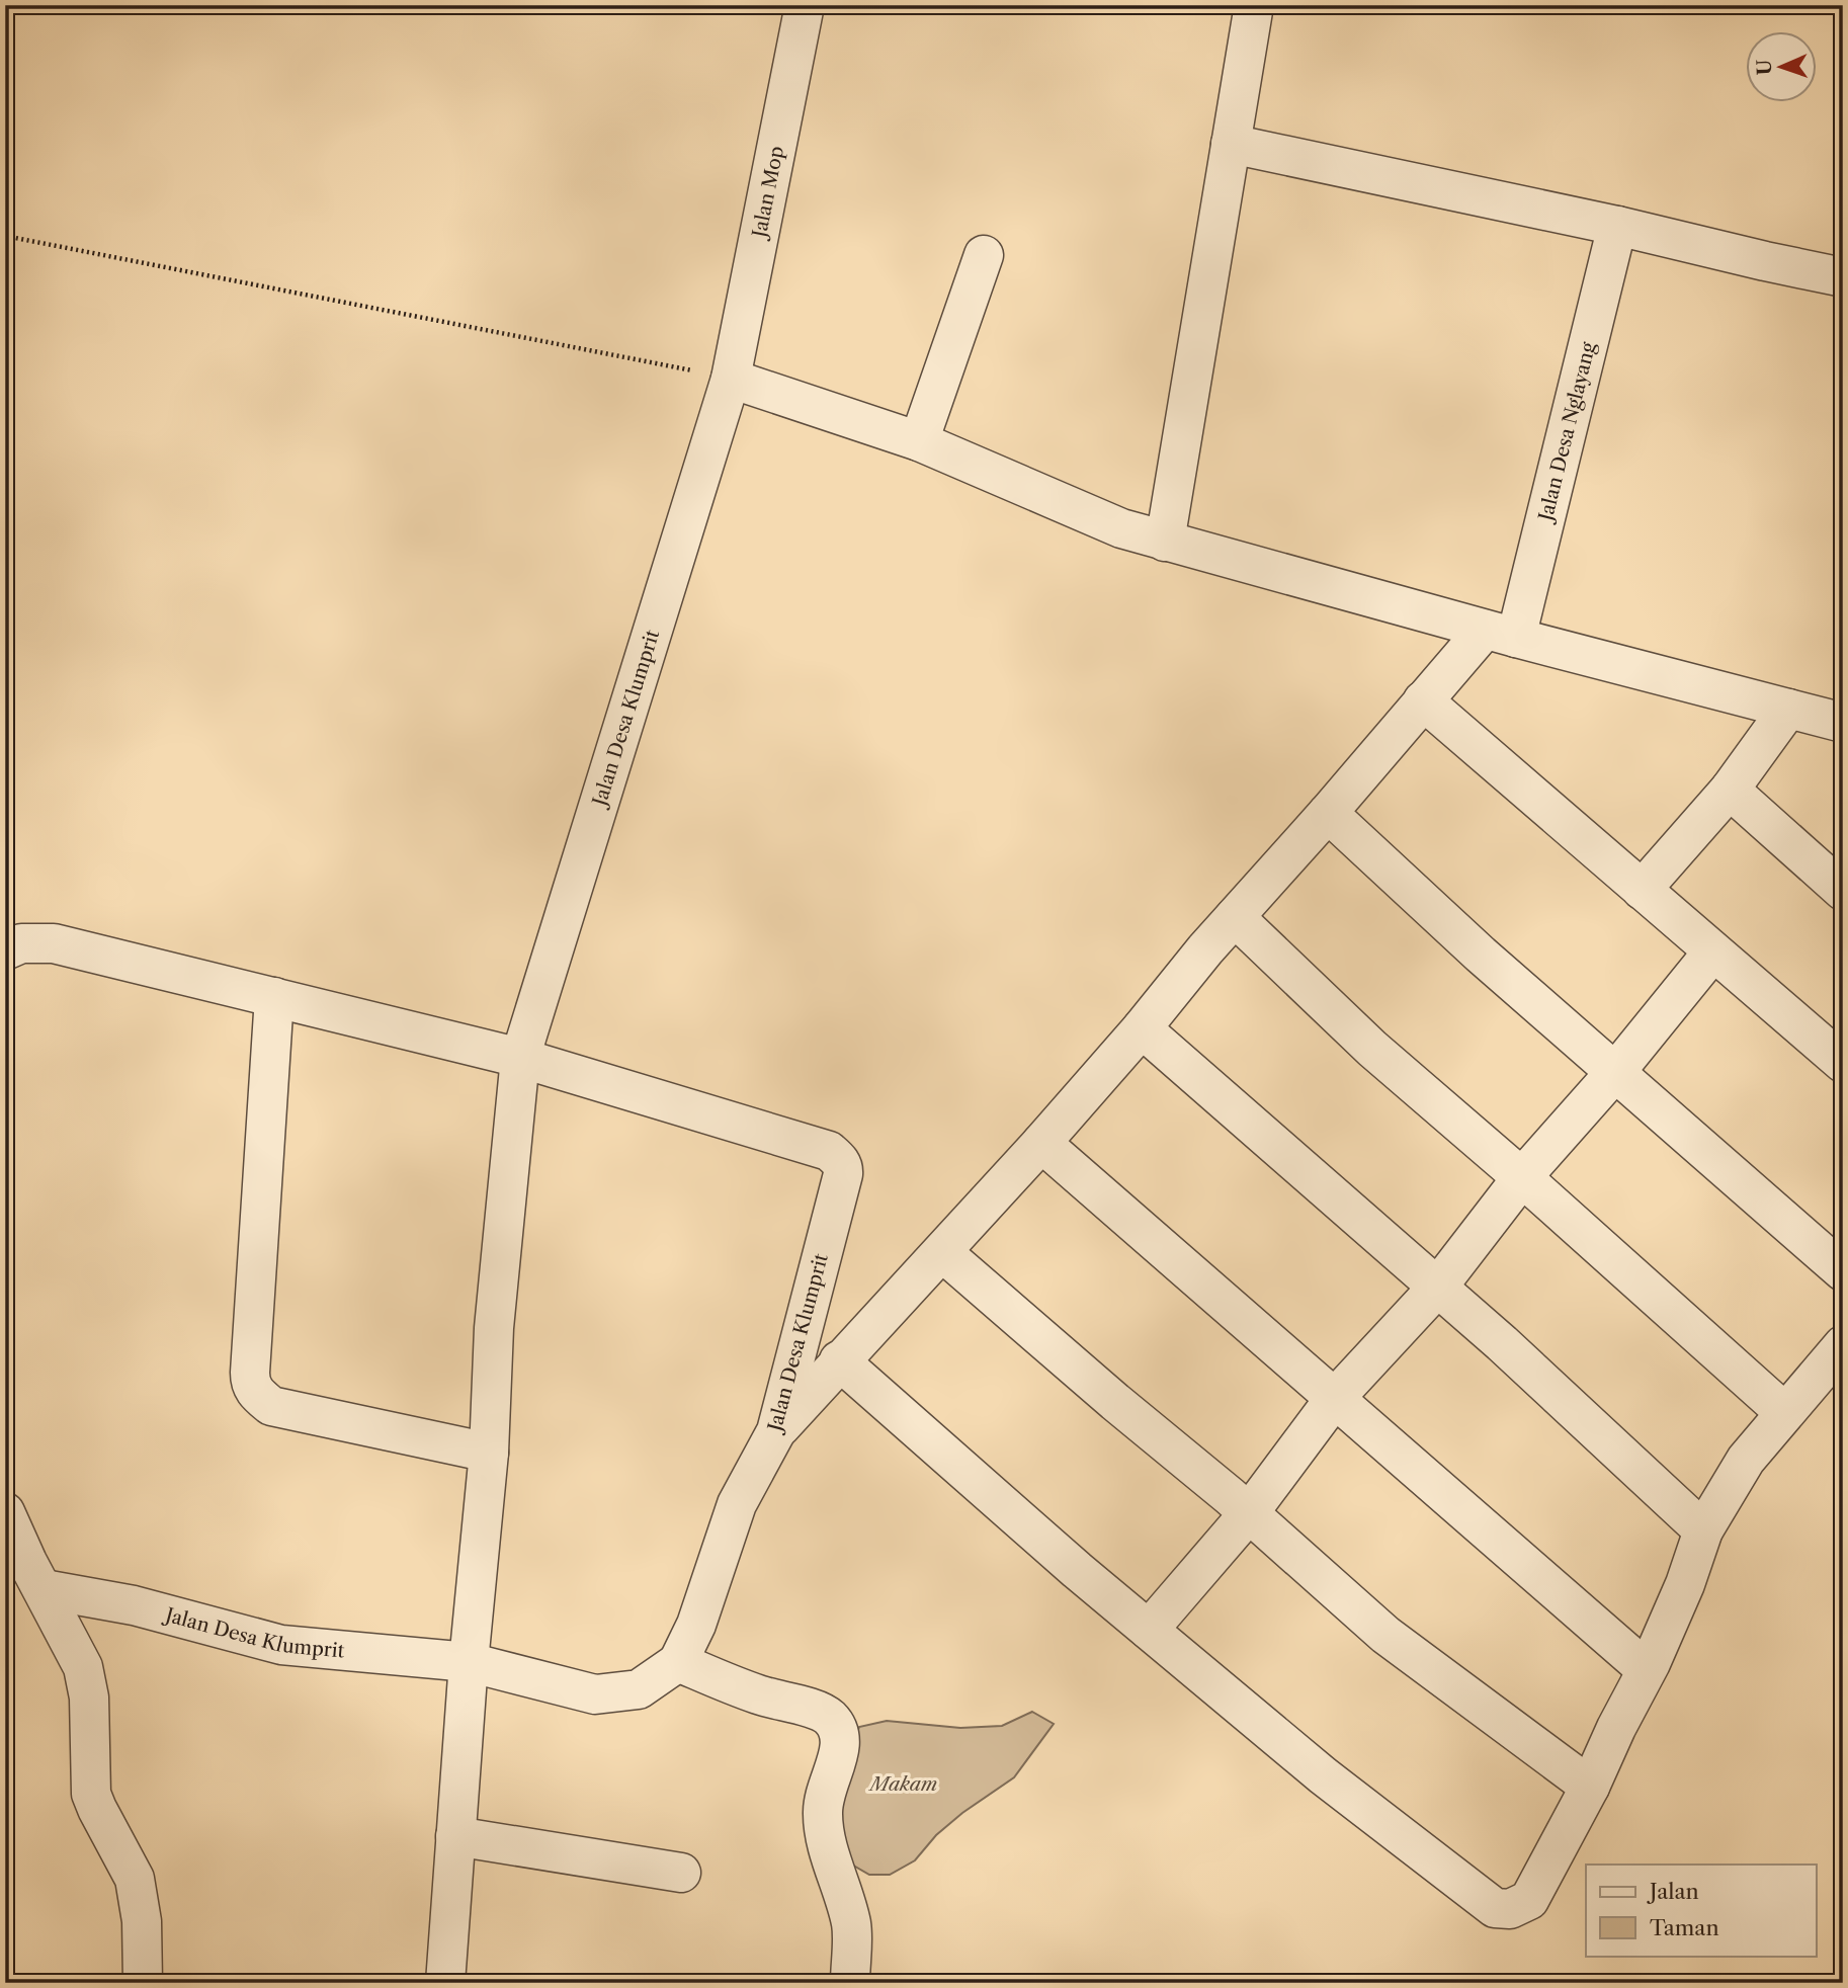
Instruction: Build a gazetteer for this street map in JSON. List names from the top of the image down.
{
  "streets": {
    "street": ["Jalan Mop", "Jalan Desa Nglayang", "Jalan Desa Klumprit"]
  },
  "crossings": [
    ["Jalan Mop", "Jalan Desa Klumprit"]
  ],
  "parks": ["Makam"],
  "legend": ["Jalan", "Taman"],
  "north": "left"
}
